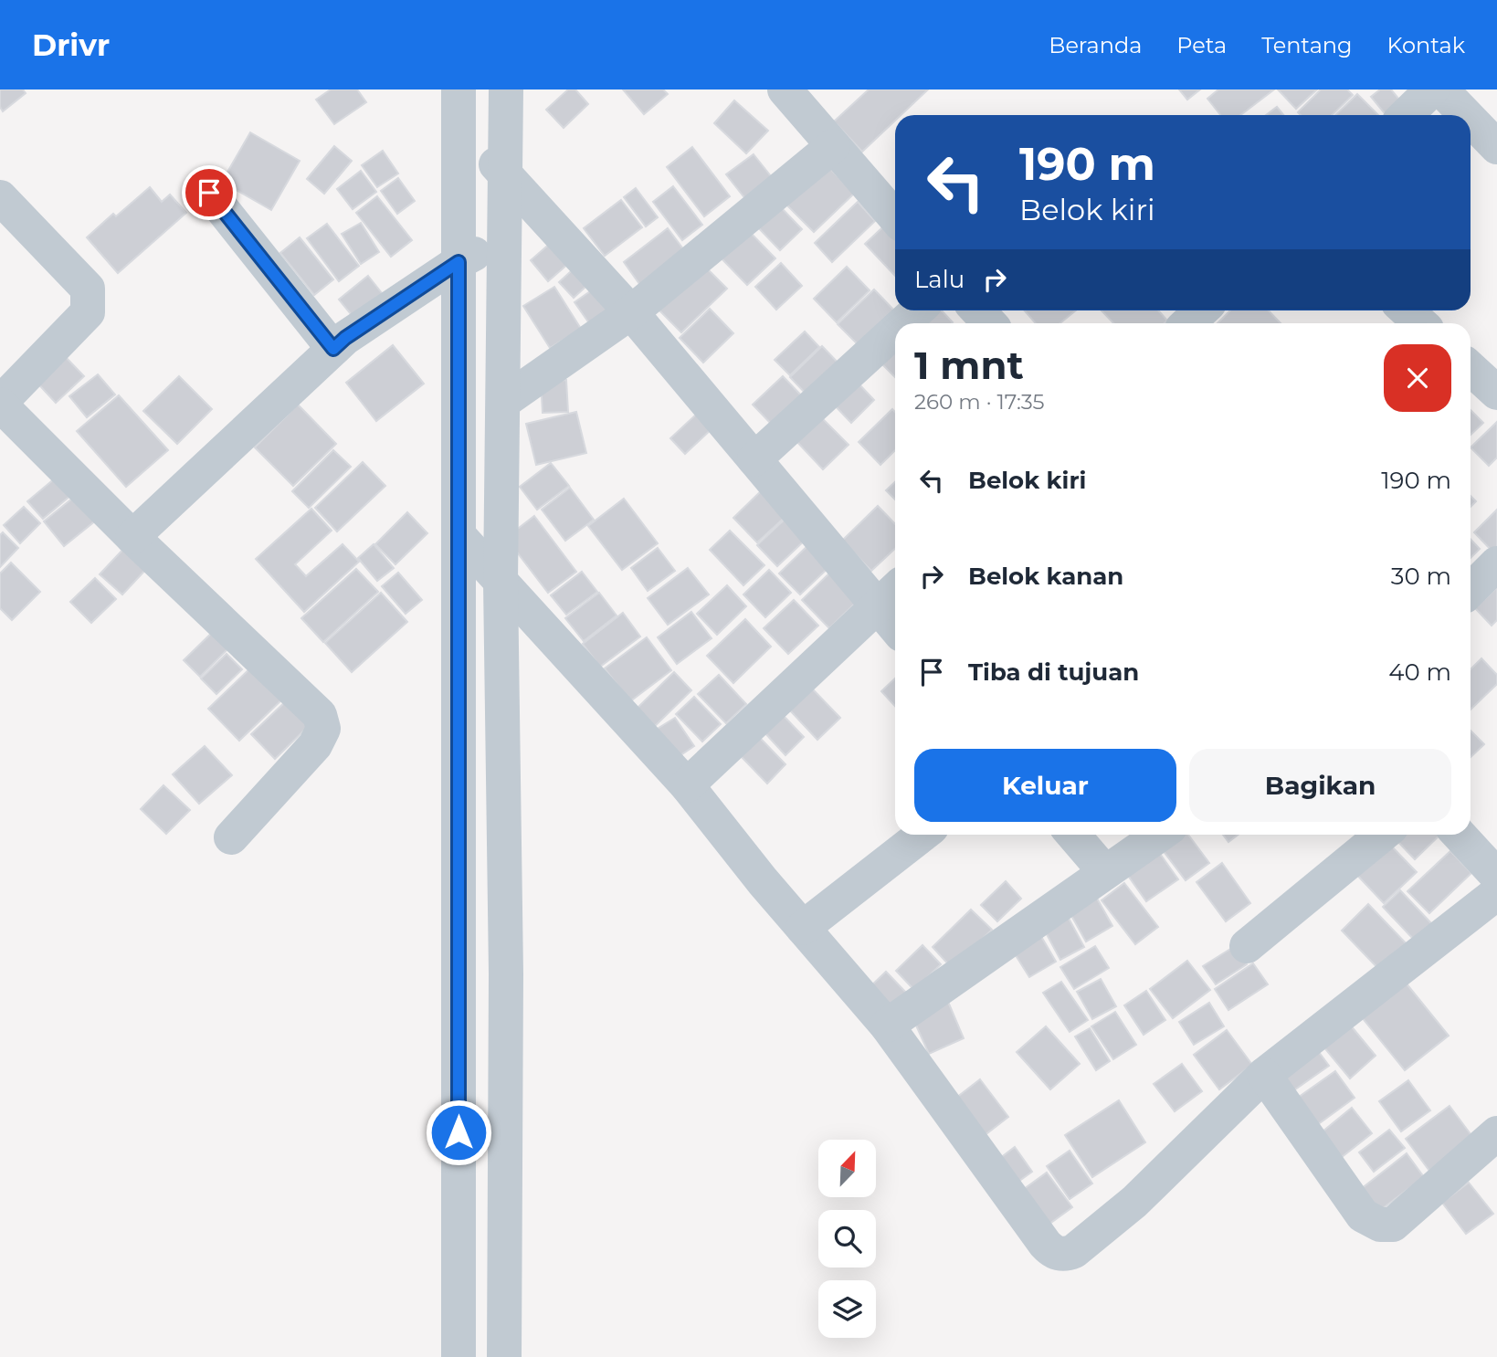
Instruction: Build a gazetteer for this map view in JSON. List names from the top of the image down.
{
  "north": "top right",
  "page": {
    "header": "Drivr",
    "nav": [
      "Beranda",
      "Peta",
      "Tentang",
      "Kontak"
    ],
    "turn": ["190 m", "Belok kiri"],
    "then": "Lalu",
    "heading": ["1 mnt", "260 m · 17:35"],
    "list": [
      {
        "name": "Belok kiri",
        "value": "190 m"
      },
      {
        "name": "Belok kanan",
        "value": "30 m"
      },
      {
        "name": "Tiba di tujuan",
        "value": "40 m"
      }
    ],
    "buttons": ["Keluar", "Bagikan"]
  }
}
